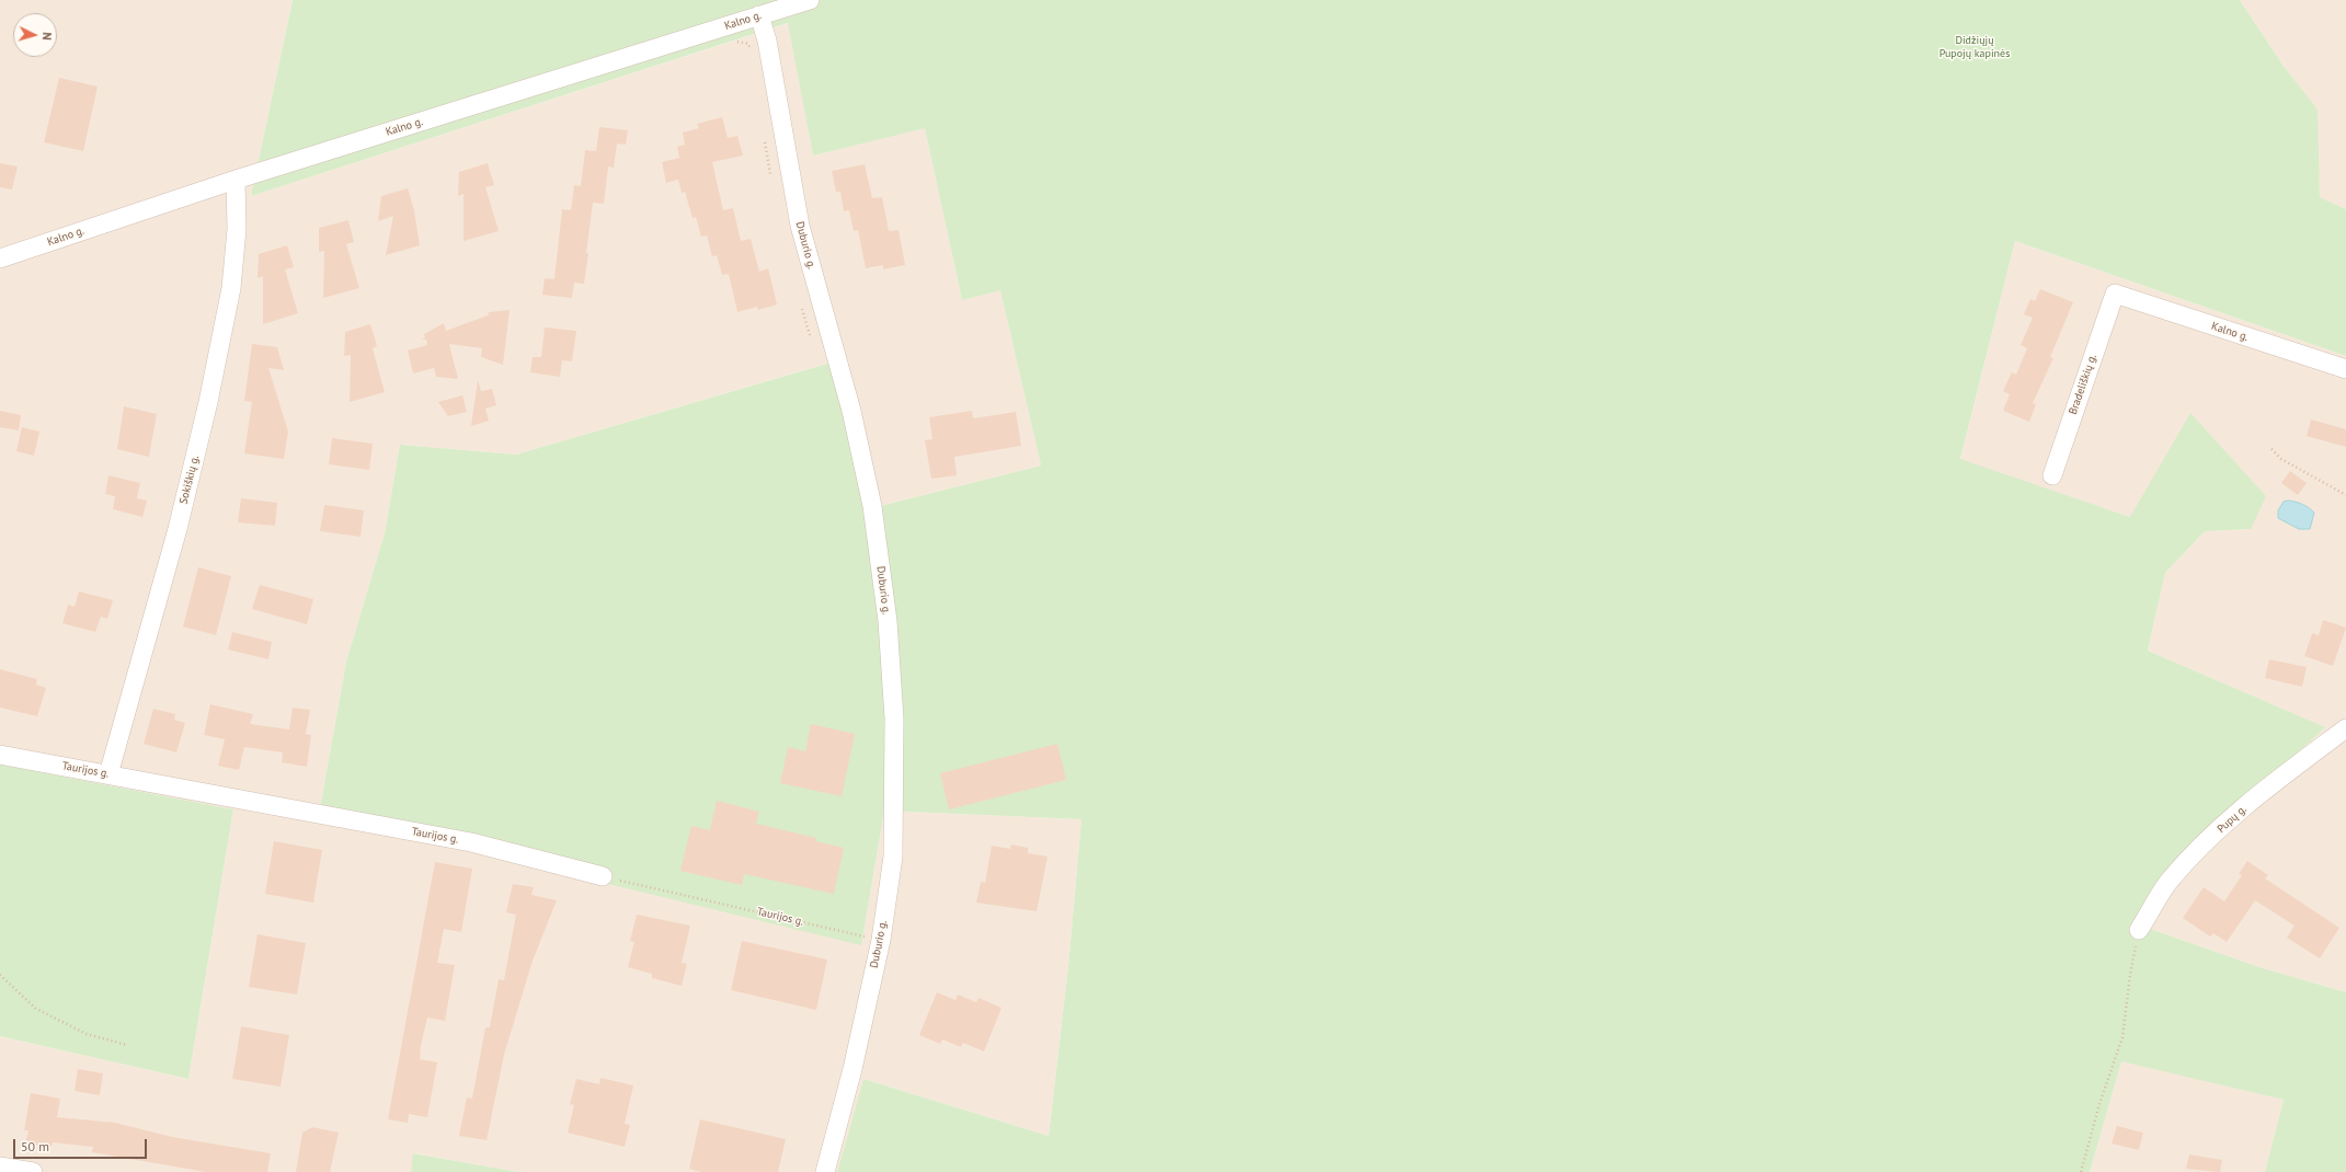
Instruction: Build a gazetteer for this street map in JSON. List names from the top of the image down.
{
  "streets": {
    "street": [
      "Kalno g.",
      "Duburio g.",
      "Bradeliškių g.",
      "Sokiškių g.",
      "Taurijos g.",
      "Pupų g."
    ]
  },
  "crossings": [
    ["Kalno g.", "Duburio g."],
    ["Kalno g.", "Bradeliškių g."],
    ["Kalno g.", "Sokiškių g."],
    ["Sokiškių g.", "Taurijos g."]
  ],
  "parks": ["Didžiųjų Pupojų kapinės"],
  "scale_bar": "50 m",
  "north": "right"
}
